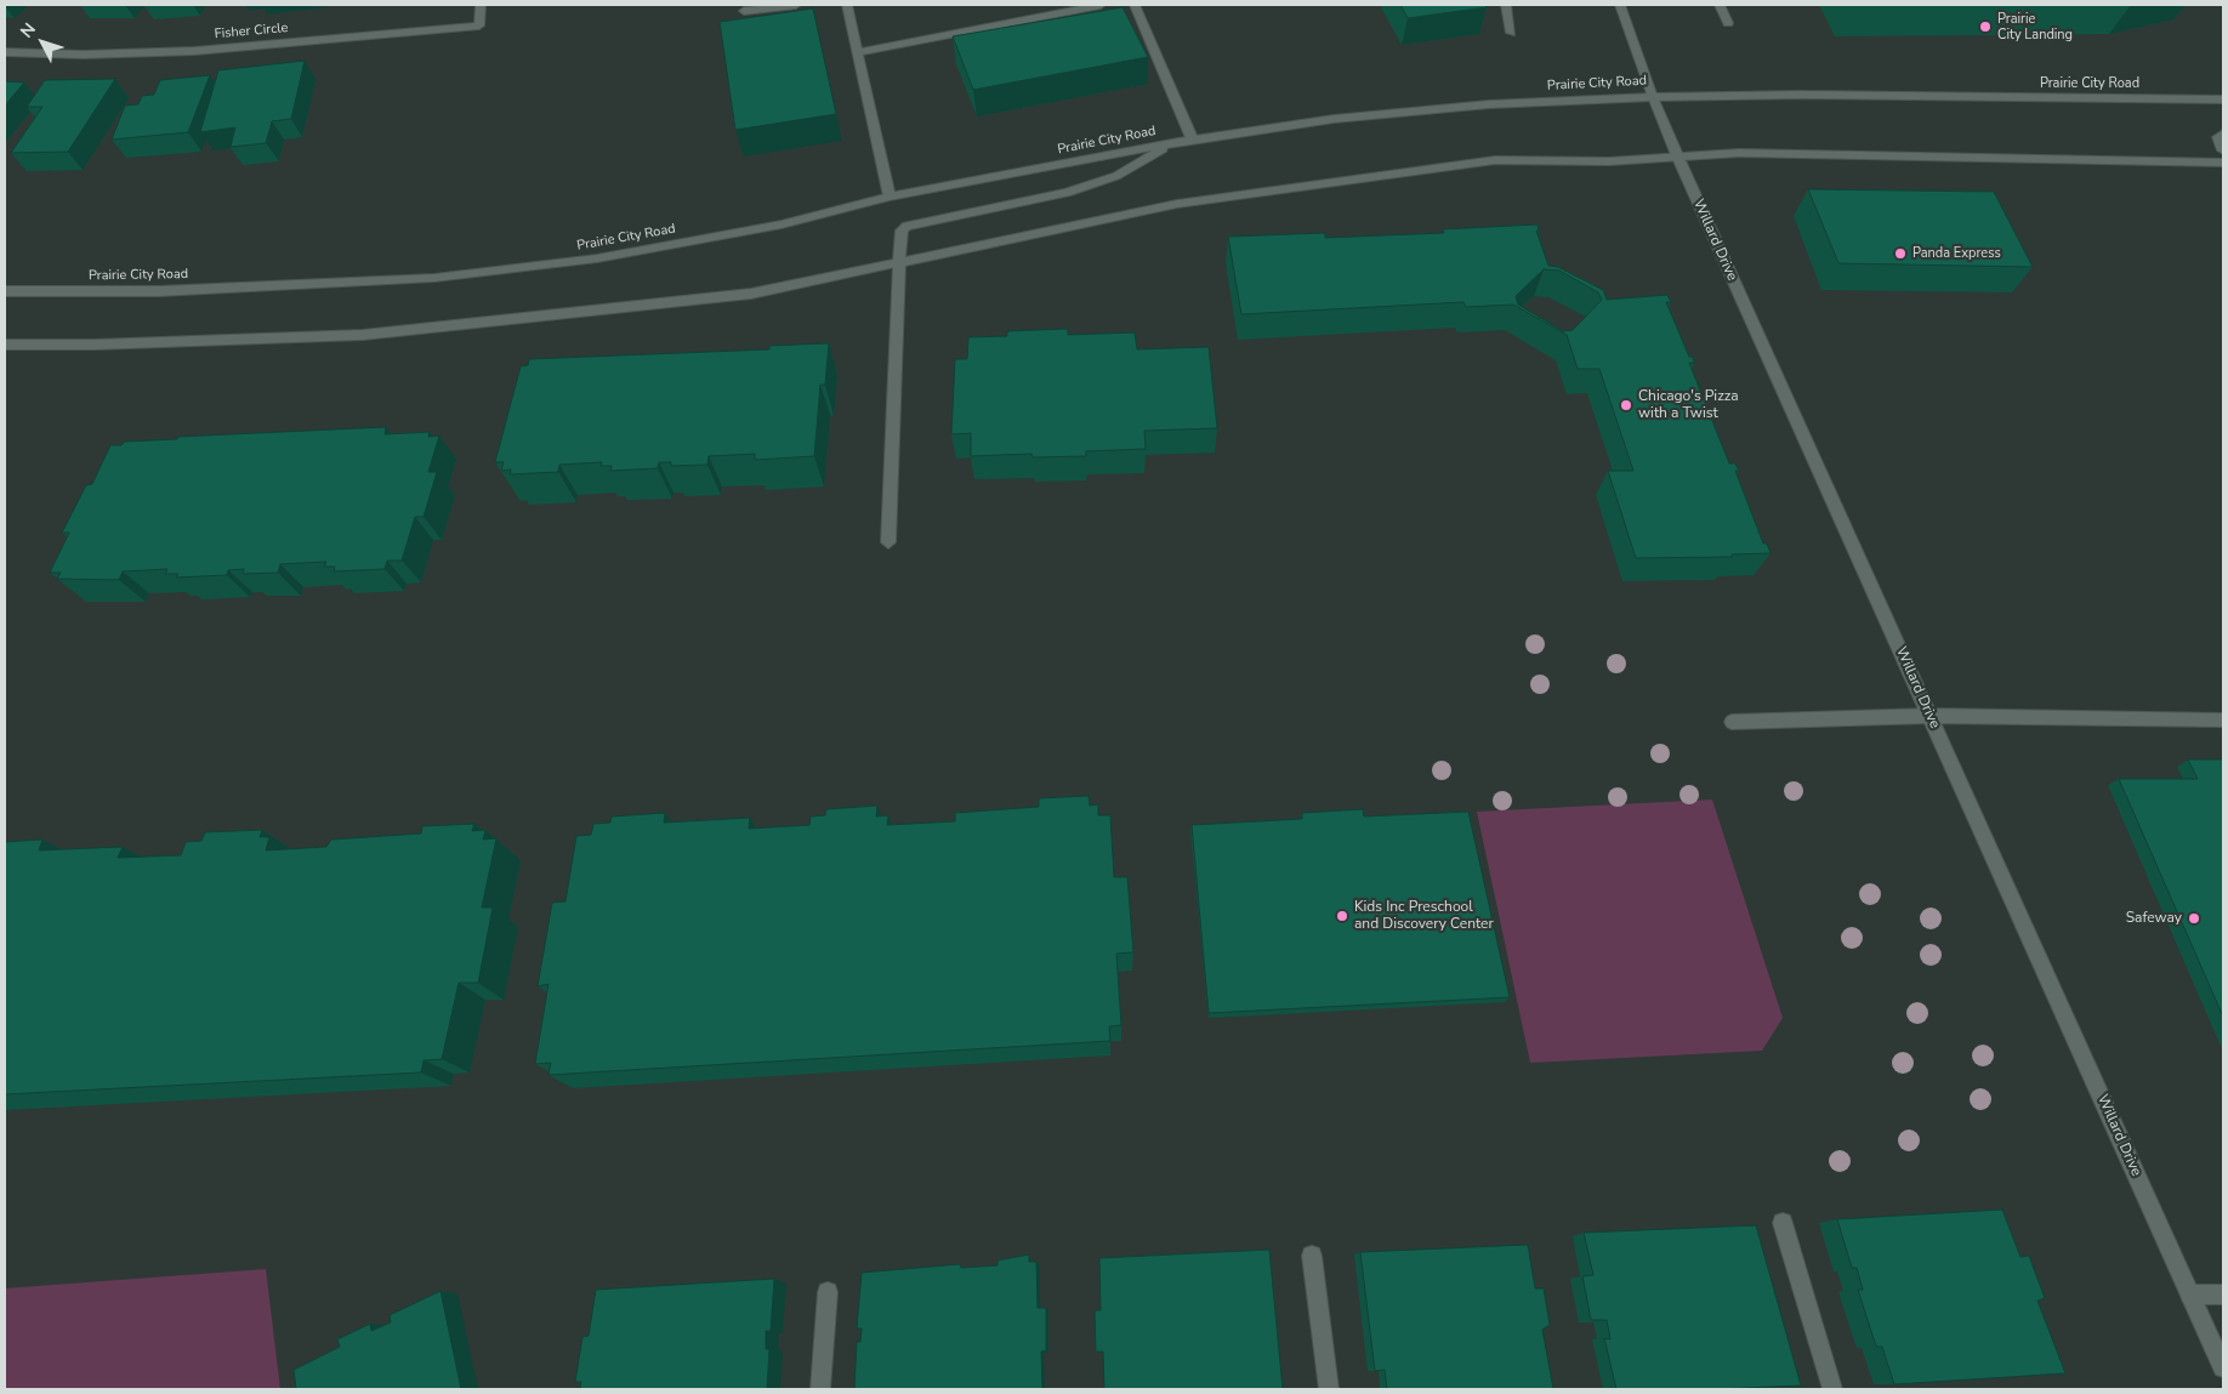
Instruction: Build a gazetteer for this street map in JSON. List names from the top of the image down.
{
  "streets": {
    "main road": ["Fisher Circle", "Prairie City Road", "Willard Drive"]
  },
  "crossings": [
    ["Prairie City Road", "Willard Drive"]
  ],
  "places": [
    "Prairie City Landing",
    "Panda Express",
    "Chicago's Pizza with a Twist",
    "Kids Inc Preschool and Discovery Center",
    "Safeway"
  ],
  "north": "top left"
}
